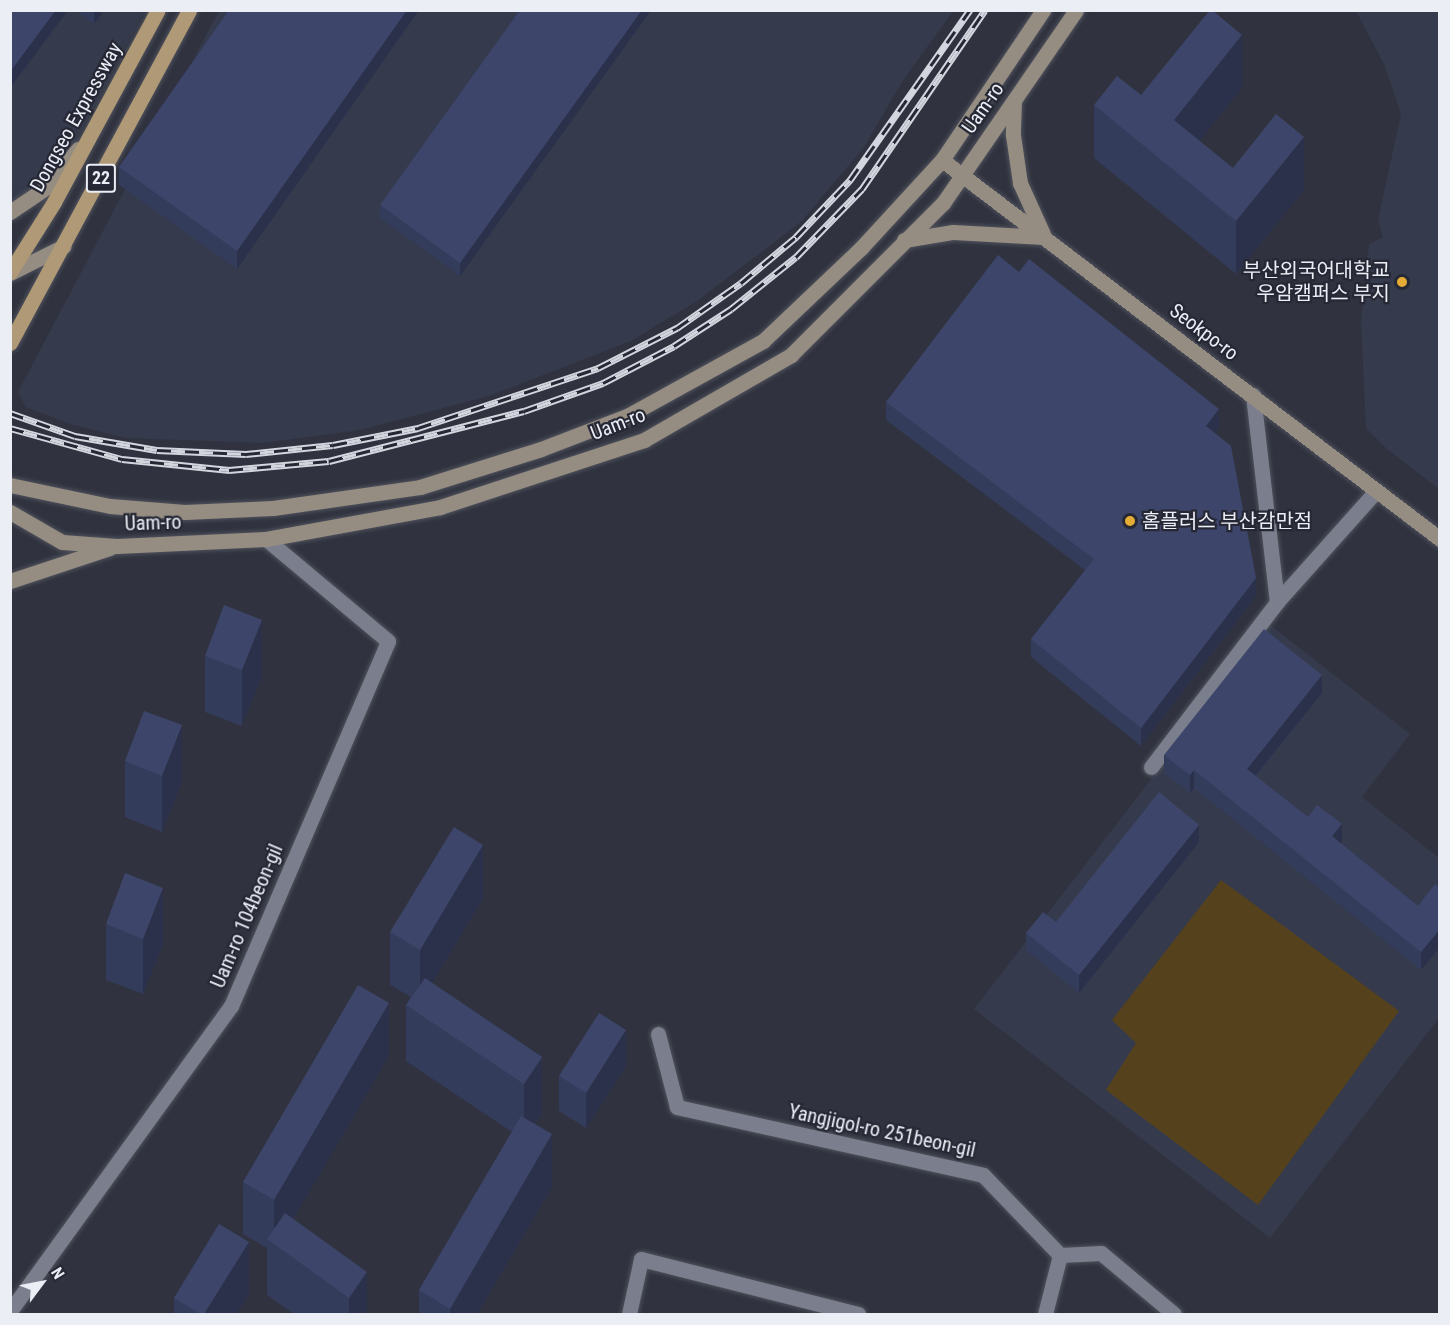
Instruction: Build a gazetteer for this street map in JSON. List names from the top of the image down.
{
  "streets": {
    "main road": [
      "Uam-ro",
      "Dongseo Expressway",
      "22",
      "Seokpo-ro"
    ],
    "street": ["Uam-ro 104beon-gil", "Yangjigol-ro 251beon-gil"]
  },
  "crossings": [
    ["Uam-ro", "Seokpo-ro"],
    ["Uam-ro", "Uam-ro 104beon-gil"]
  ],
  "places": ["부산외국어대학교 우암캠퍼스 부지", "홈플러스 부산감만점"],
  "north": "top right"
}
